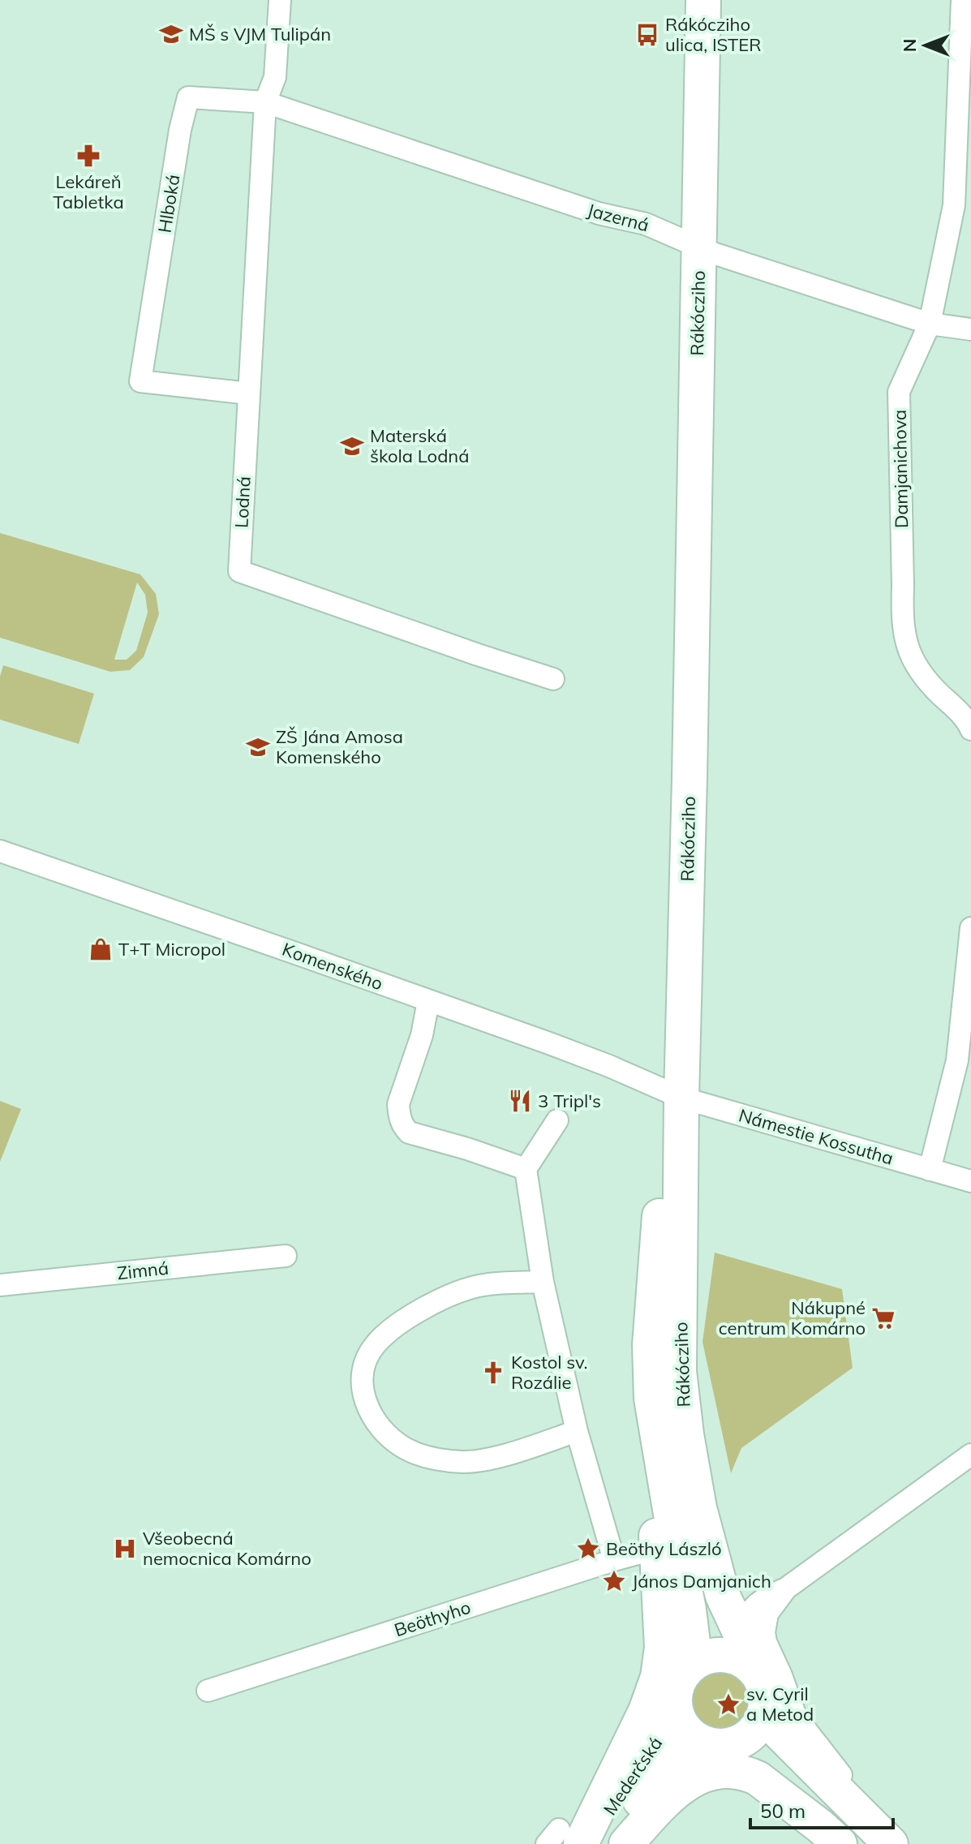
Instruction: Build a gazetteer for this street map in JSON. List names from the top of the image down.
{
  "streets": {
    "main road": ["Rákócziho", "Mederčská"],
    "street": [
      "Hlboká",
      "Jazerná",
      "Damjanichova",
      "Lodná",
      "Komenského",
      "Námestie Kossutha",
      "Zimná",
      "Beöthyho"
    ]
  },
  "crossings": [
    ["Hlboká", "Jazerná"],
    ["Hlboká", "Lodná"],
    ["Jazerná", "Rákócziho"],
    ["Jazerná", "Damjanichova"],
    ["Jazerná", "Lodná"],
    ["Rákócziho", "Komenského"],
    ["Rákócziho", "Námestie Kossutha"],
    ["Rákócziho", "Mederčská"],
    ["Komenského", "Námestie Kossutha"]
  ],
  "places": {
    "school or university": ["MŠ s VJM Tulipán", "Materská škola Lodná", "ZŠ Jána Amosa Komenského"],
    "bus stop": ["Rákócziho ulica, ISTER"],
    "pharmacy": ["Lekáreň Tabletka"],
    "shop": ["T+T Micropol"],
    "restaurant": ["3 Tripl's"],
    "supermarket": ["Nákupné centrum Komárno"],
    "church": ["Kostol sv. Rozálie"],
    "hospital": ["Všeobecná nemocnica Komárno"],
    "place": ["Beöthy László", "János Damjanich", "sv. Cyril a Metod"]
  },
  "scale_bar": "50 m",
  "north": "left"
}
